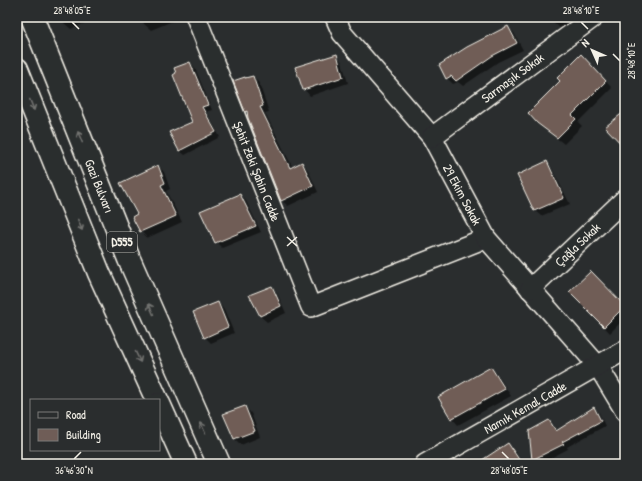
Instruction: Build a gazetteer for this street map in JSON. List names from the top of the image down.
{
  "streets": {
    "main road": ["Gazi Bulvarı", "D555"],
    "street": [
      "Sarmaşık Sokak",
      "Şehit Zeki Şahin Cadde",
      "29 Ekim Sokak",
      "Çağla Sokak",
      "Namık Kemal Cadde"
    ]
  },
  "crossings": [
    ["Sarmaşık Sokak", "29 Ekim Sokak"],
    ["Şehit Zeki Şahin Cadde", "29 Ekim Sokak"],
    ["29 Ekim Sokak", "Çağla Sokak"],
    ["29 Ekim Sokak", "Namık Kemal Cadde"]
  ],
  "legend": ["Road", "Building"],
  "north": "top left",
  "coordinates": ["28°48'05\"E", "28°48'10\"E", "36°46'30\"N"]
}
